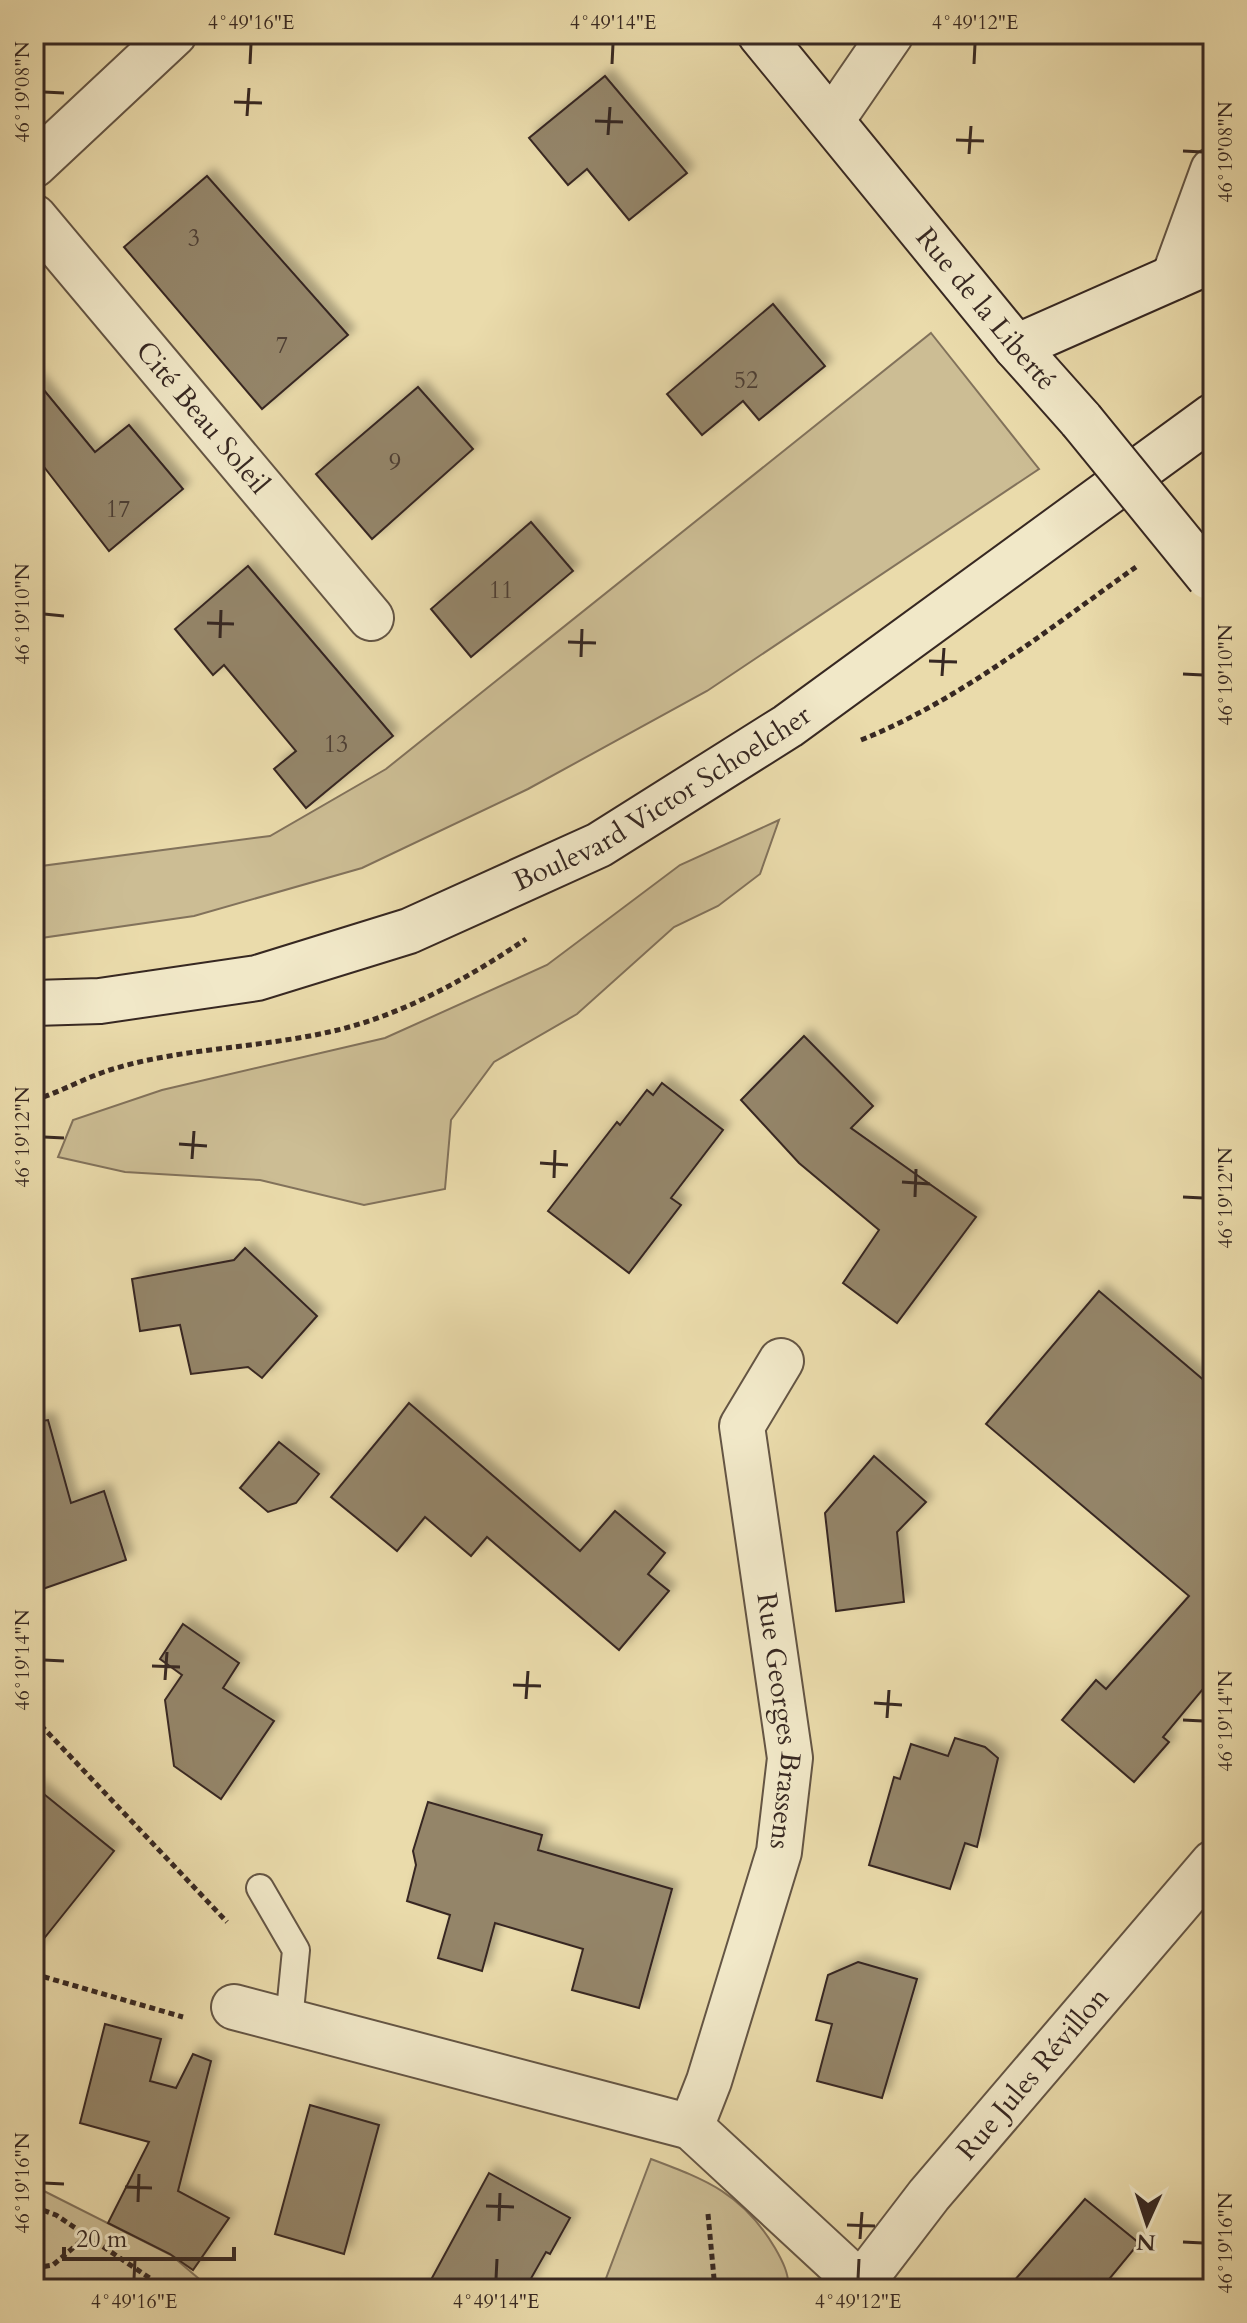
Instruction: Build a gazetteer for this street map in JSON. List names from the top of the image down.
{
  "streets": {
    "street": [
      "Rue de la Liberté",
      "Cité Beau Soleil",
      "Boulevard Victor Schoelcher",
      "Rue Georges Brassens",
      "Rue Jules Révillon"
    ]
  },
  "house_numbers": [
    "3",
    "7",
    "52",
    "9",
    "17",
    "11",
    "13"
  ],
  "scale_bar": "20 m",
  "north": "bottom",
  "coordinates": [
    "4°49'16\"E",
    "4°49'14\"E",
    "4°49'12\"E",
    "46°19'08\"N",
    "46°19'10\"N",
    "46°19'12\"N",
    "46°19'14\"N",
    "46°19'16\"N"
  ]
}
